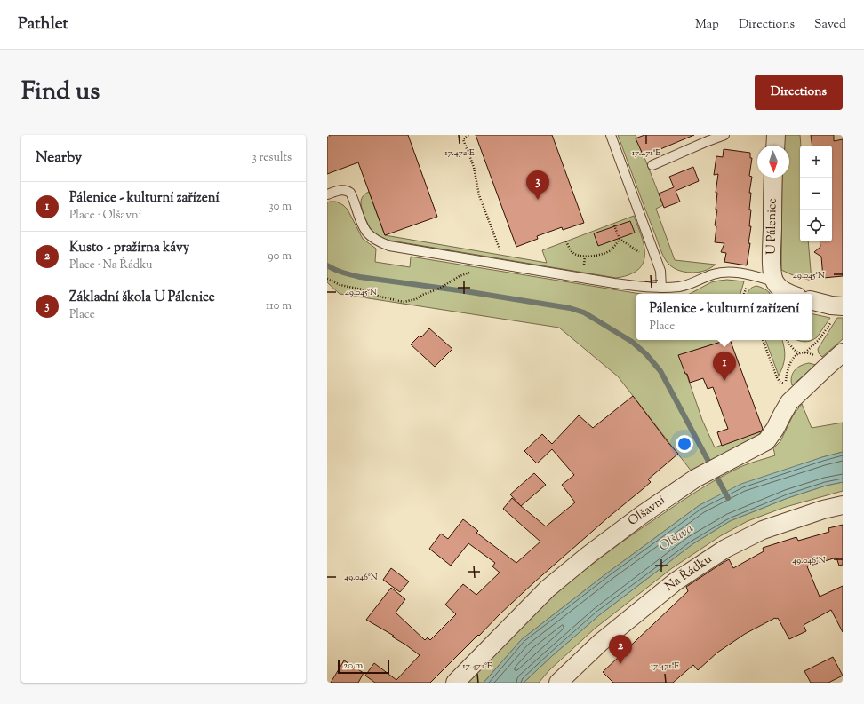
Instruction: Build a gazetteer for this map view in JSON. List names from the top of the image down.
{
  "streets": {
    "street": ["U Pálenice", "Olšavní", "Na Řádku"]
  },
  "water": ["Olšava"],
  "scale_bar": "20 m",
  "north": "bottom",
  "page": {
    "header": "Pathlet",
    "nav": ["Map", "Directions", "Saved"],
    "title": "Find us",
    "buttons": "Directions",
    "heading": ["Nearby", "3 results"],
    "map_buttons": ["+", "−"],
    "pins": ["3", "1", "2"],
    "list": [
      {
        "mark": "1",
        "name": "Pálenice - kulturní zařízení",
        "note": "Place · Olšavní",
        "value": "30 m"
      },
      {
        "mark": "2",
        "name": "Kusto - pražírna kávy",
        "note": "Place · Na Řádku",
        "value": "90 m"
      },
      {
        "mark": "3",
        "name": "Základní škola U Pálenice",
        "note": "Place",
        "value": "110 m"
      }
    ],
    "popup": ["Pálenice - kulturní zařízení", "Place"],
    "scale": "20 m"
  },
  "coordinates": [
    "17.472°E",
    "17.471°E",
    "49.045°N",
    "49.046°N"
  ]
}
